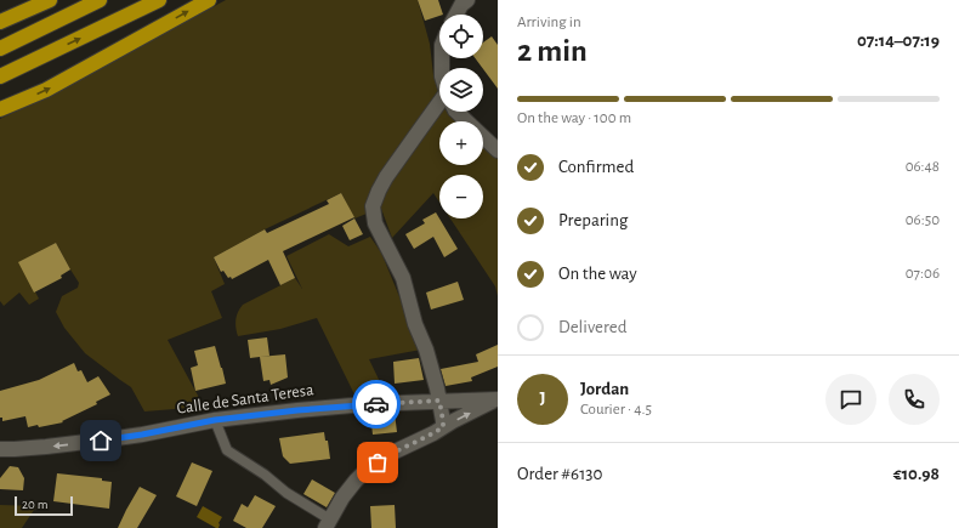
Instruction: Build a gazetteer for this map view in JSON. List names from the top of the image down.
{
  "streets": {
    "street": ["Calle de Santa Teresa"]
  },
  "one_way": ["Calle de Santa Teresa"],
  "scale_bar": "20 m",
  "page": {
    "heading": ["2 min", "Arriving in", "07:14–07:19"],
    "panel": [
      "Jordan",
      "Courier · 4.5",
      "Order #6130",
      "€10.98"
    ],
    "map_buttons": ["+", "−"],
    "bar": "On the way · 100 m",
    "list": [
      ["Confirmed", "06:48"],
      ["Preparing", "06:50"],
      ["On the way", "07:06"],
      "Delivered"
    ],
    "round": "J",
    "scale": "20 m"
  }
}
